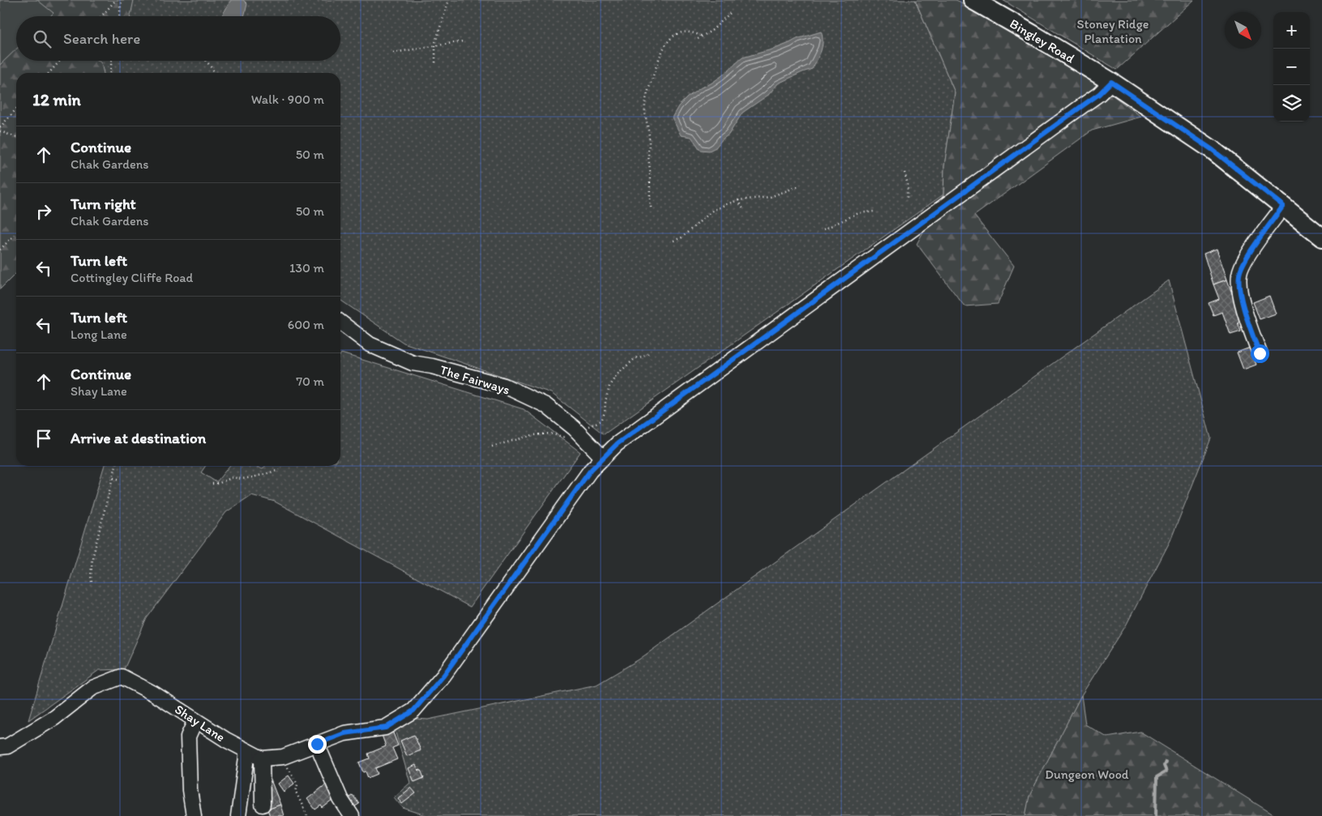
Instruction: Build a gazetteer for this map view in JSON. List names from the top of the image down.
{
  "streets": {
    "main road": ["Bingley Road"],
    "street": ["The Fairways", "Shay Lane"]
  },
  "parks": ["Stoney Ridge Plantation", "Dungeon Wood"],
  "north": "bottom right",
  "page": {
    "map_buttons": ["+", "−"],
    "search": "Search here",
    "heading": ["12 min", "Walk · 900 m"],
    "list": [
      ["Continue", "Chak Gardens", "50 m"],
      ["Turn right", "Chak Gardens", "50 m"],
      ["Turn left", "Cottingley Cliffe Road", "130 m"],
      ["Turn left", "Long Lane", "600 m"],
      ["Continue", "Shay Lane", "70 m"],
      "Arrive at destination"
    ]
  }
}
